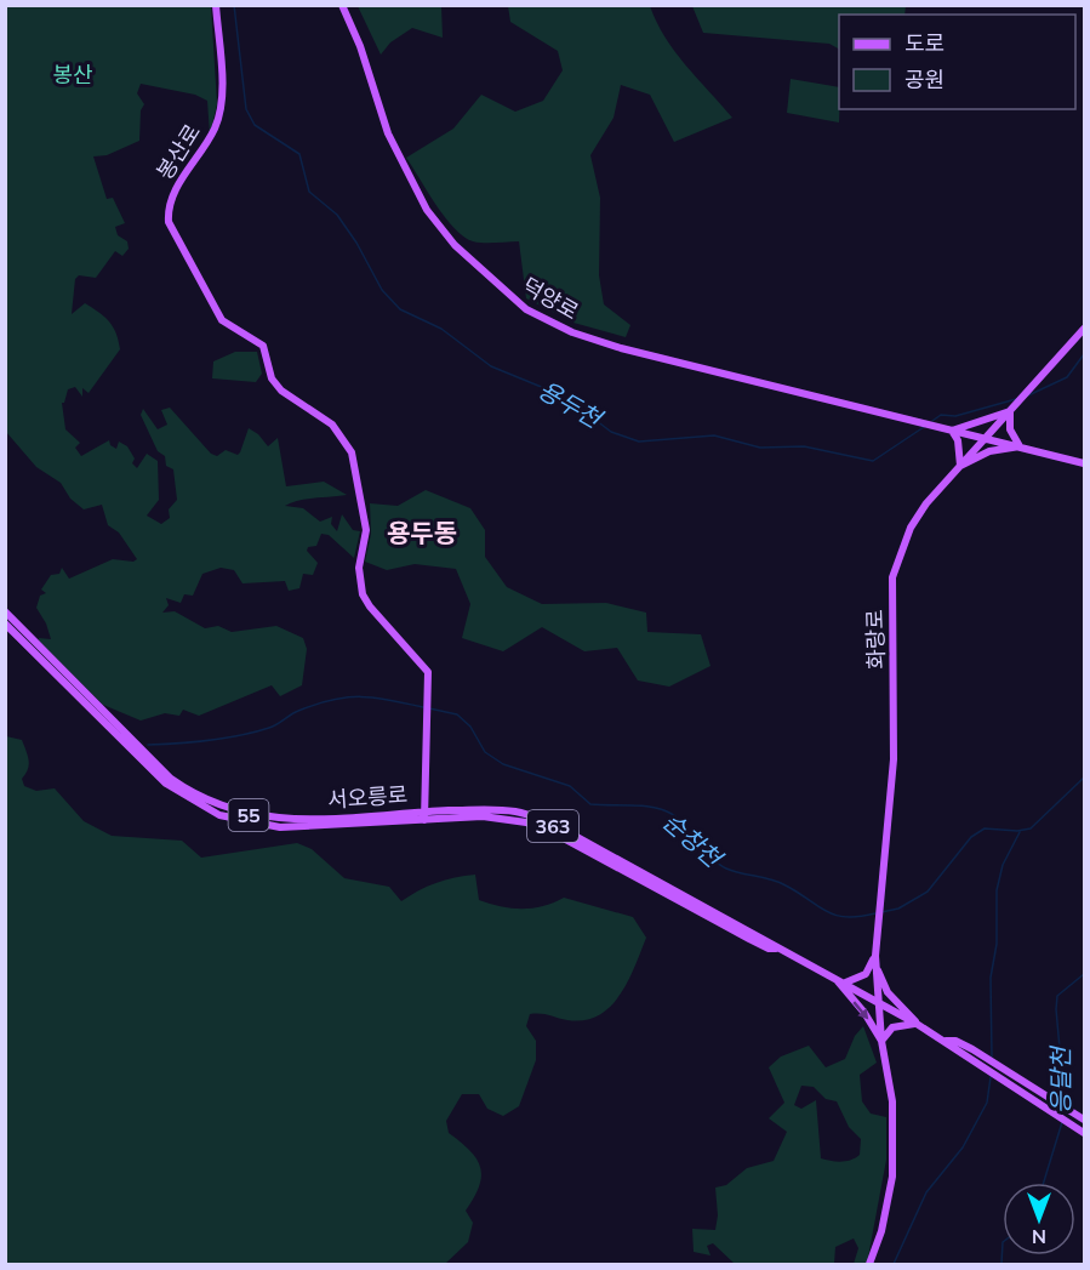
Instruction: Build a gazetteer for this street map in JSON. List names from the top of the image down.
{
  "streets": {
    "main road": [
      "봉산로",
      "덕양로",
      "화랑로",
      "서오릉로",
      "55",
      "363"
    ]
  },
  "crossings": [
    ["봉산로", "서오릉로"],
    ["화랑로", "서오릉로"],
    ["서오릉로", "363"]
  ],
  "districts": ["용두동"],
  "water": ["용두천", "순창천", "응달천"],
  "parks": ["봉산"],
  "legend": ["도로", "공원"],
  "north": "bottom"
}
